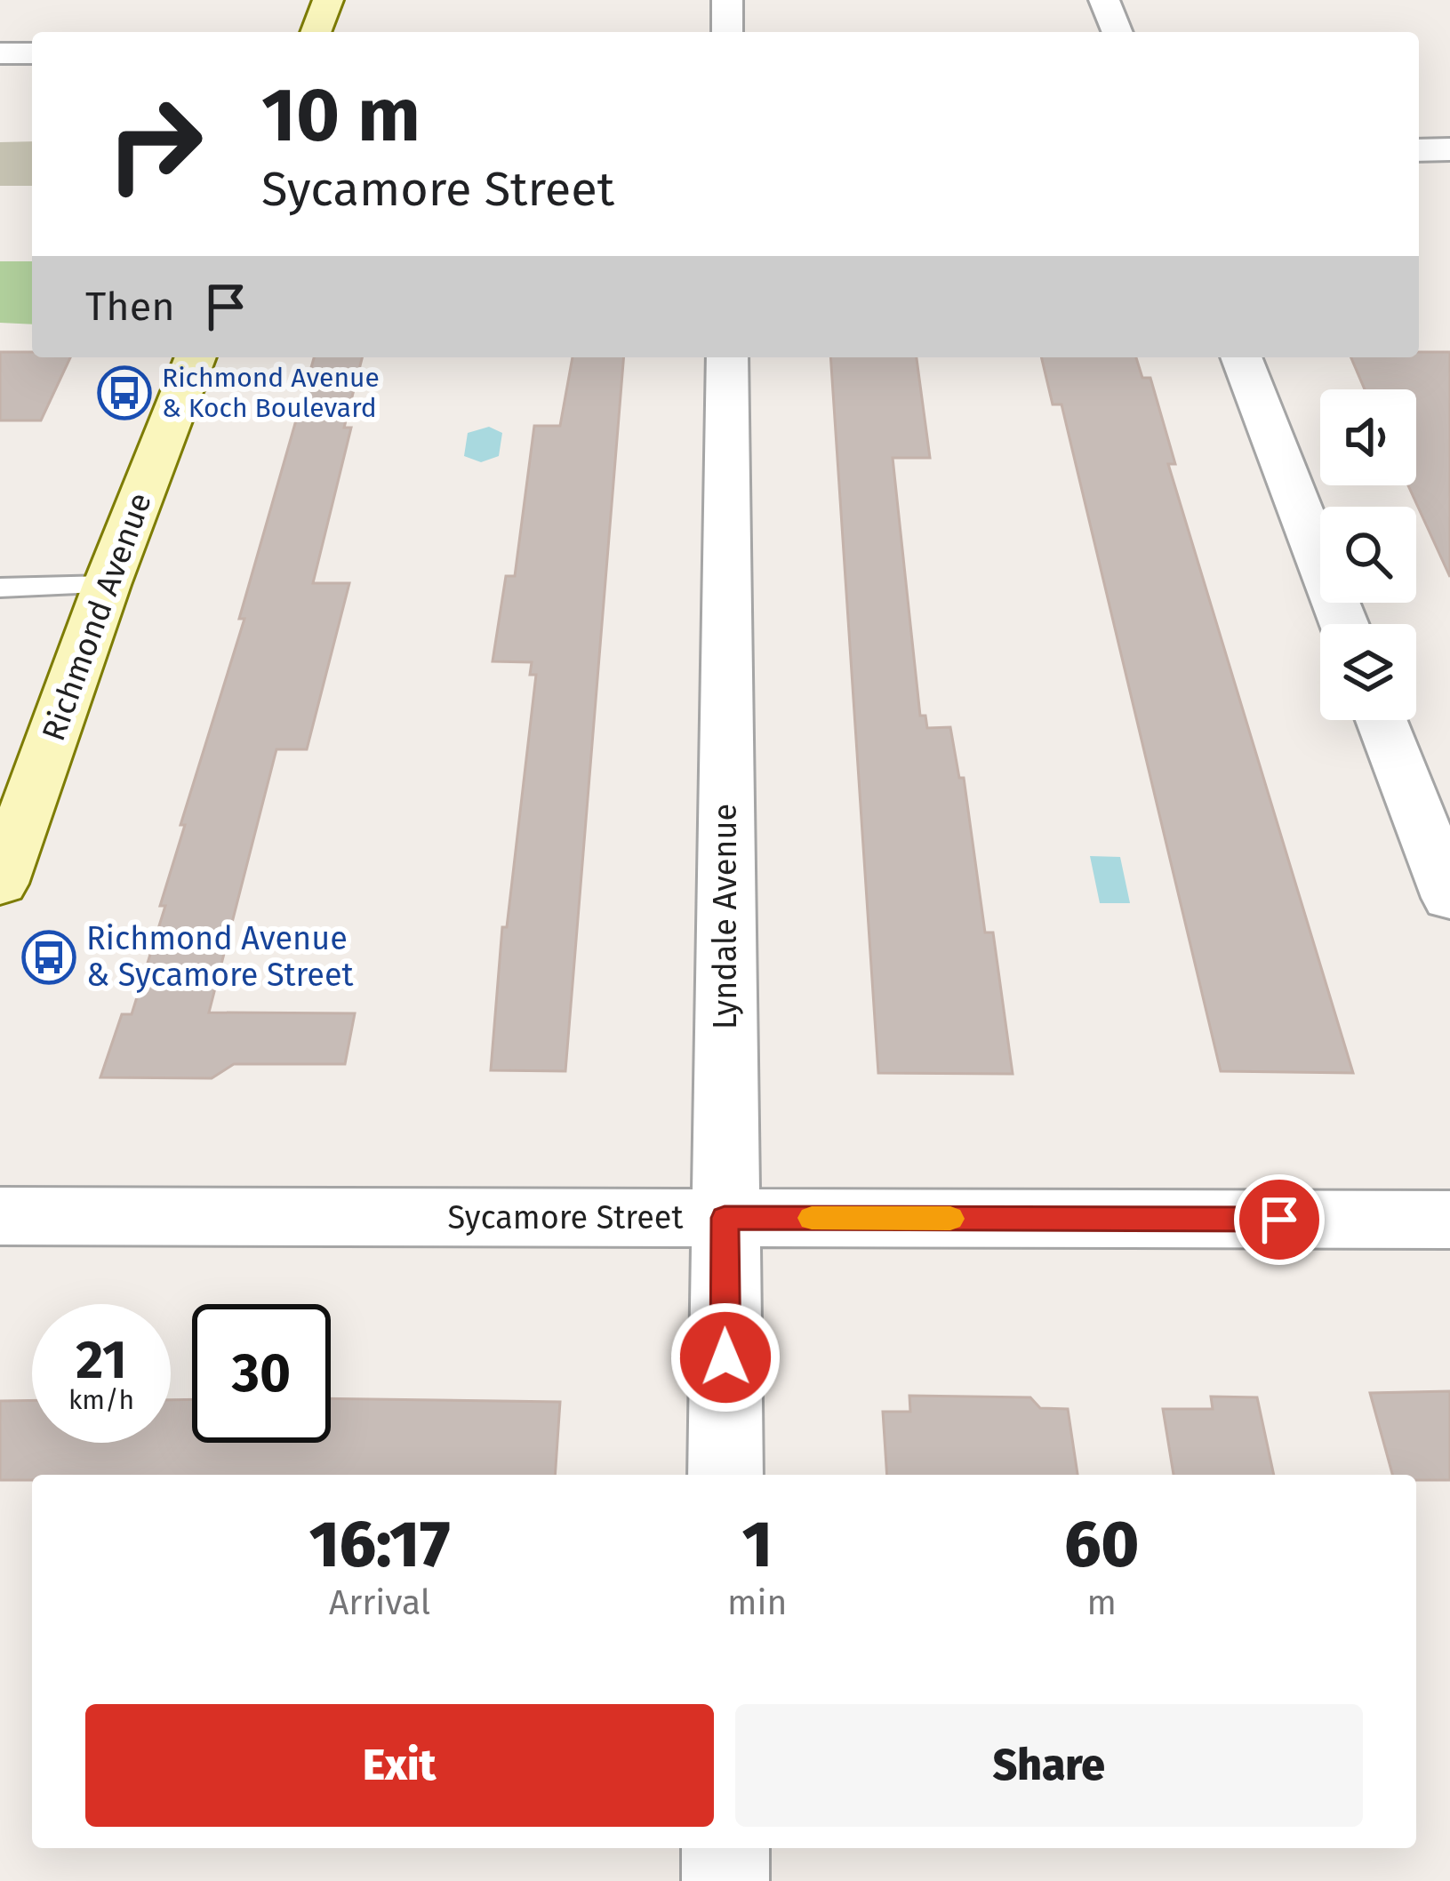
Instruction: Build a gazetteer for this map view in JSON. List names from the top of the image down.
{
  "streets": {
    "main road": ["Richmond Avenue"],
    "street": ["Lyndale Avenue", "Sycamore Street"]
  },
  "crossings": [
    ["Lyndale Avenue", "Sycamore Street"]
  ],
  "places": {
    "bus stop": ["Richmond Avenue & Koch Boulevard", "Richmond Avenue & Sycamore Street"]
  },
  "page": {
    "turn": ["10 m", "Sycamore Street"],
    "then": "Then",
    "speed": "21 km/h",
    "limit": "30",
    "eta": [
      "16:17",
      "Arrival",
      "1",
      "min",
      "60",
      "m"
    ],
    "buttons": ["Exit", "Share"]
  }
}
